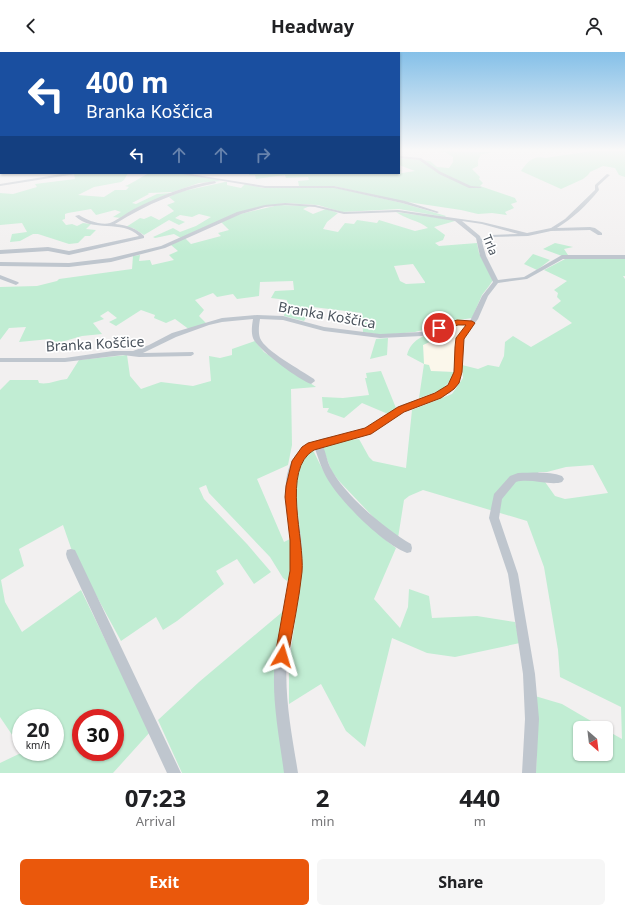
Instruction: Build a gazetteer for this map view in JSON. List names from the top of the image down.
{
  "streets": {
    "street": ["Trla", "Branka Koščica", "Branka Koščice"]
  },
  "crossings": [
    ["Branka Koščica", "Branka Koščice"]
  ],
  "north": "bottom right",
  "page": {
    "header": "Headway",
    "turn": ["400 m", "Branka Koščica"],
    "speed": "20 km/h",
    "limit": "30",
    "eta": [
      "07:23",
      "Arrival",
      "2",
      "min",
      "440",
      "m"
    ],
    "buttons": ["Exit", "Share"]
  }
}
